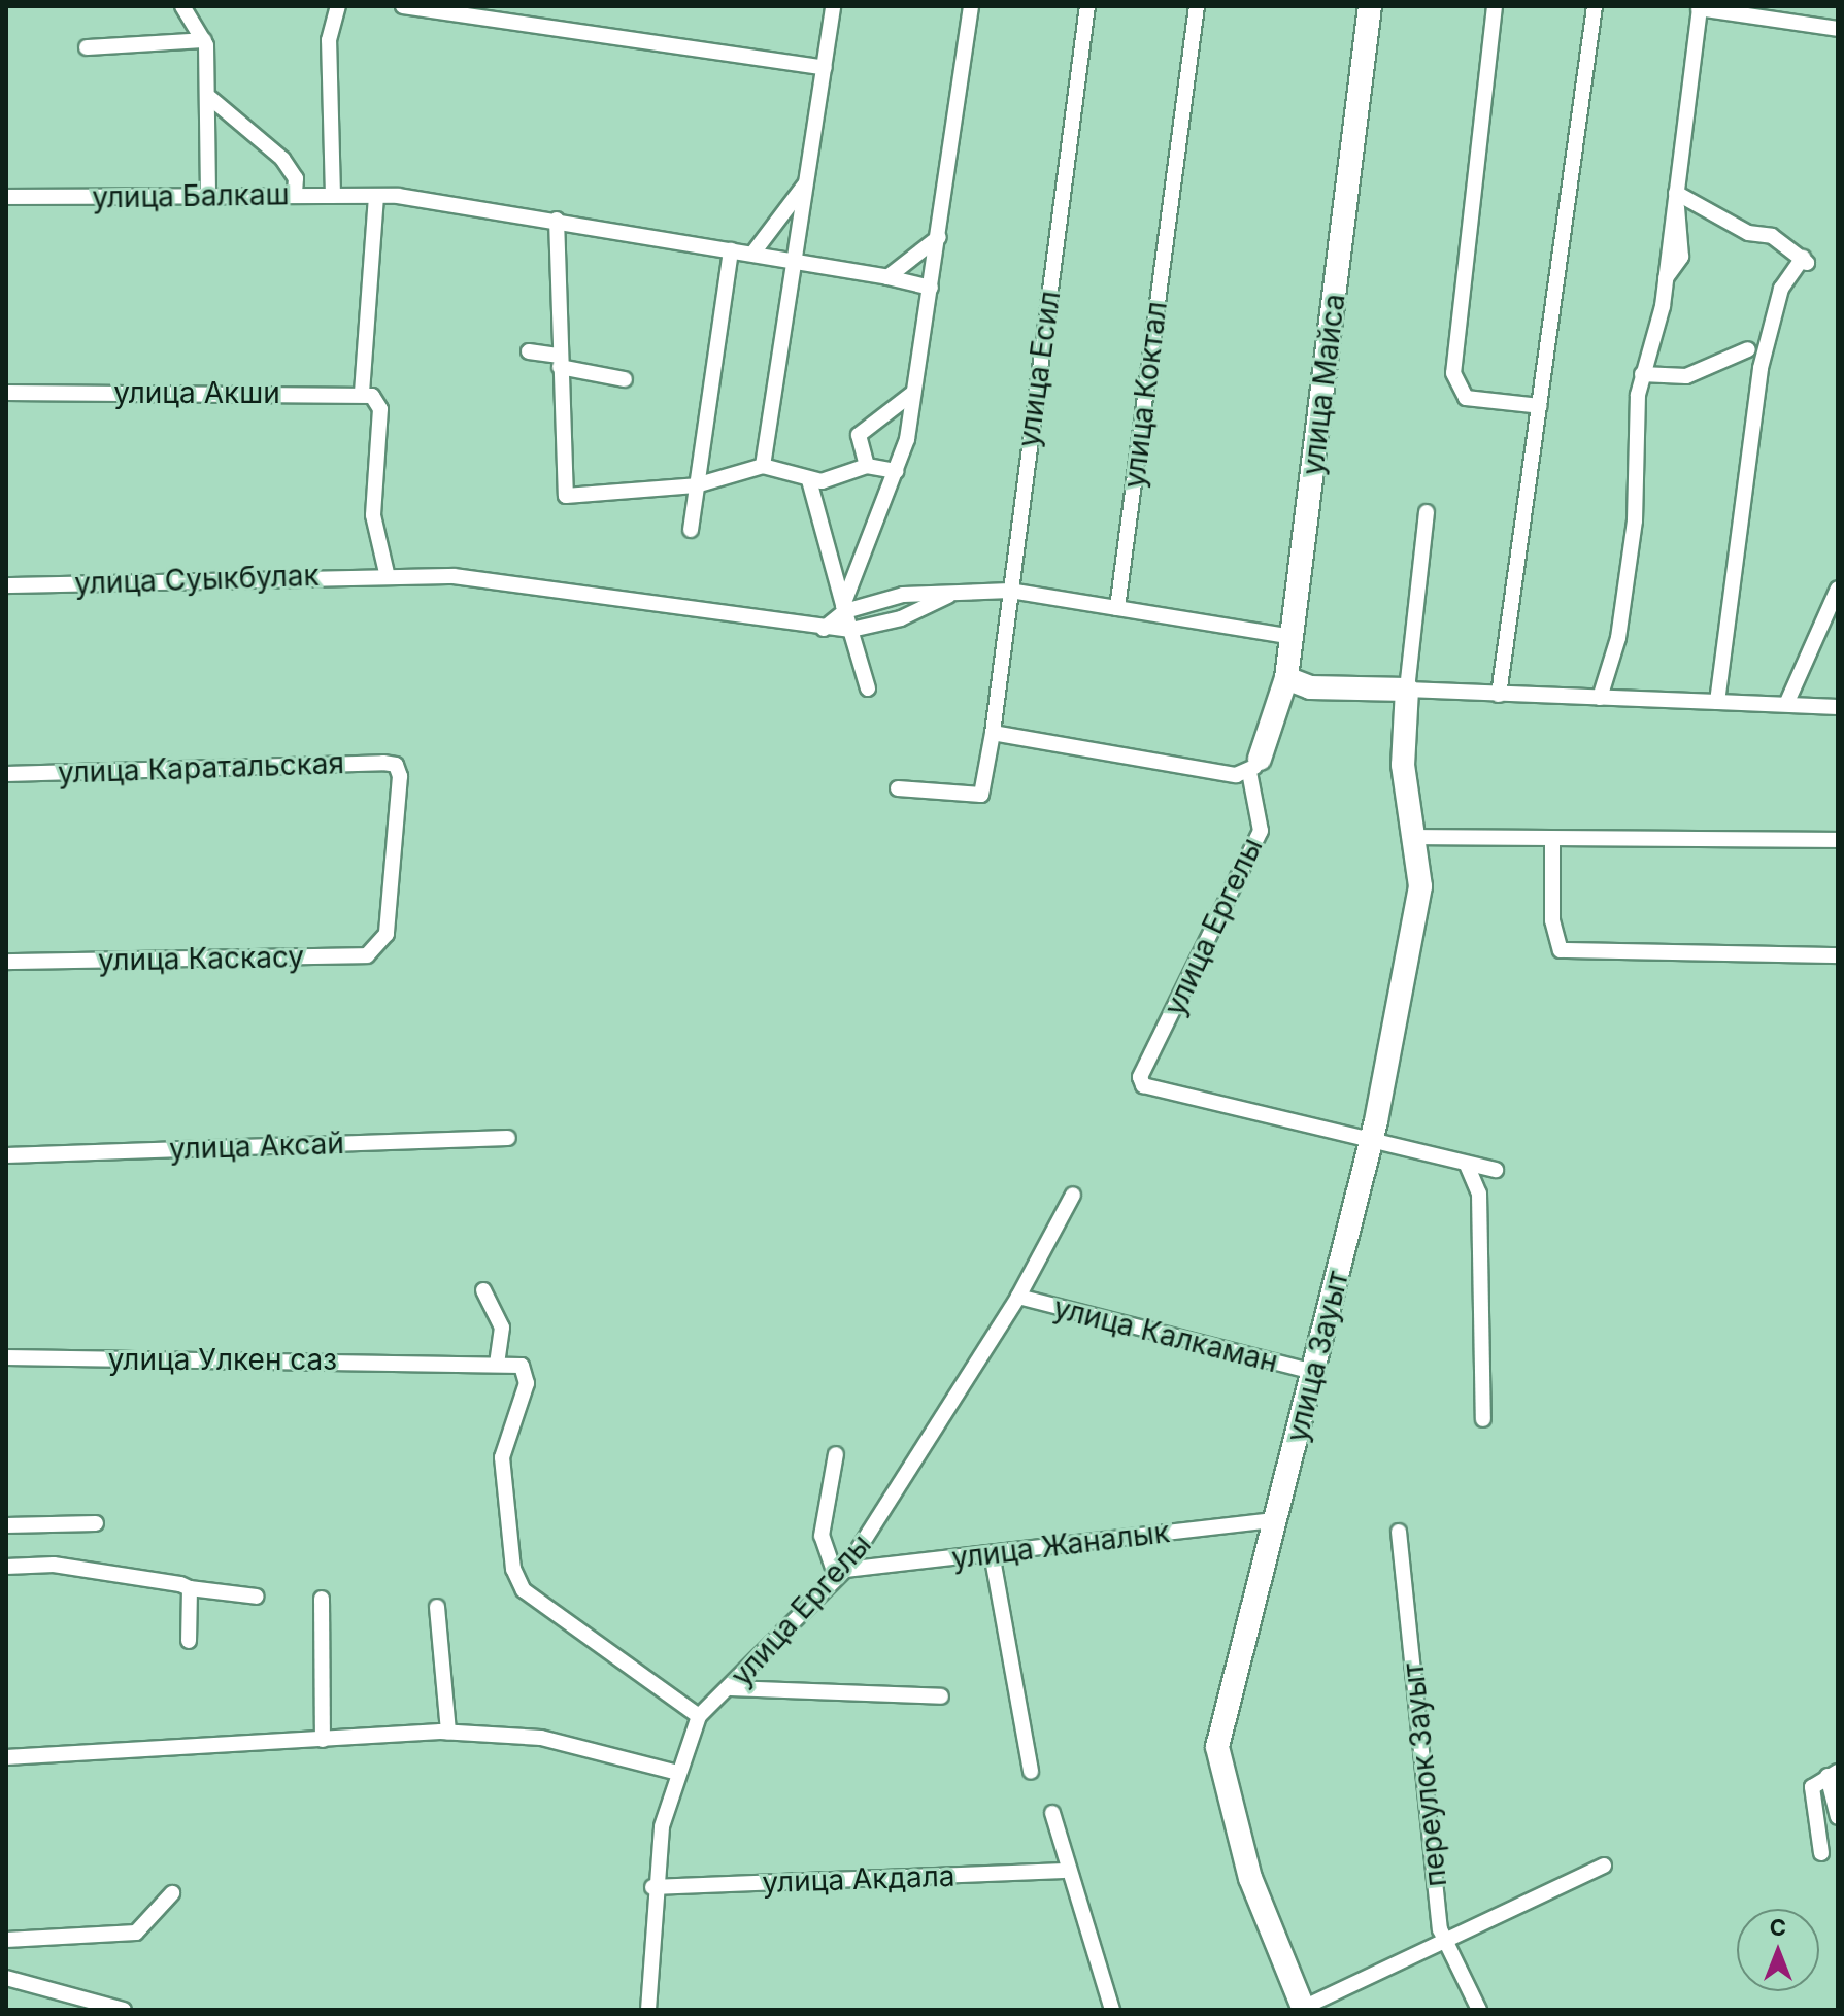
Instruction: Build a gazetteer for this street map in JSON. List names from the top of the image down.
{
  "streets": {
    "street": [
      "улица Балкаш",
      "улица Есил",
      "улица Майса",
      "улица Акши",
      "улица Коктал",
      "улица Суыкбулак",
      "улица Каратальская",
      "улица Ергелы",
      "улица Каскасу",
      "улица Аксай",
      "улица Калкаман",
      "улица Зауыт",
      "улица Улкен саз",
      "улица Жаналык",
      "переулок Зауыт",
      "улица Акдала"
    ]
  },
  "crossings": [
    ["улица Майса", "улица Ергелы"],
    ["улица Каратальская", "улица Каскасу"],
    ["улица Ергелы", "улица Калкаман"],
    ["улица Ергелы", "улица Зауыт"],
    ["улица Ергелы", "улица Жаналык"],
    ["улица Ергелы", "улица Акдала"],
    ["улица Калкаман", "улица Зауыт"],
    ["улица Зауыт", "улица Жаналык"]
  ],
  "north": "top"
}
